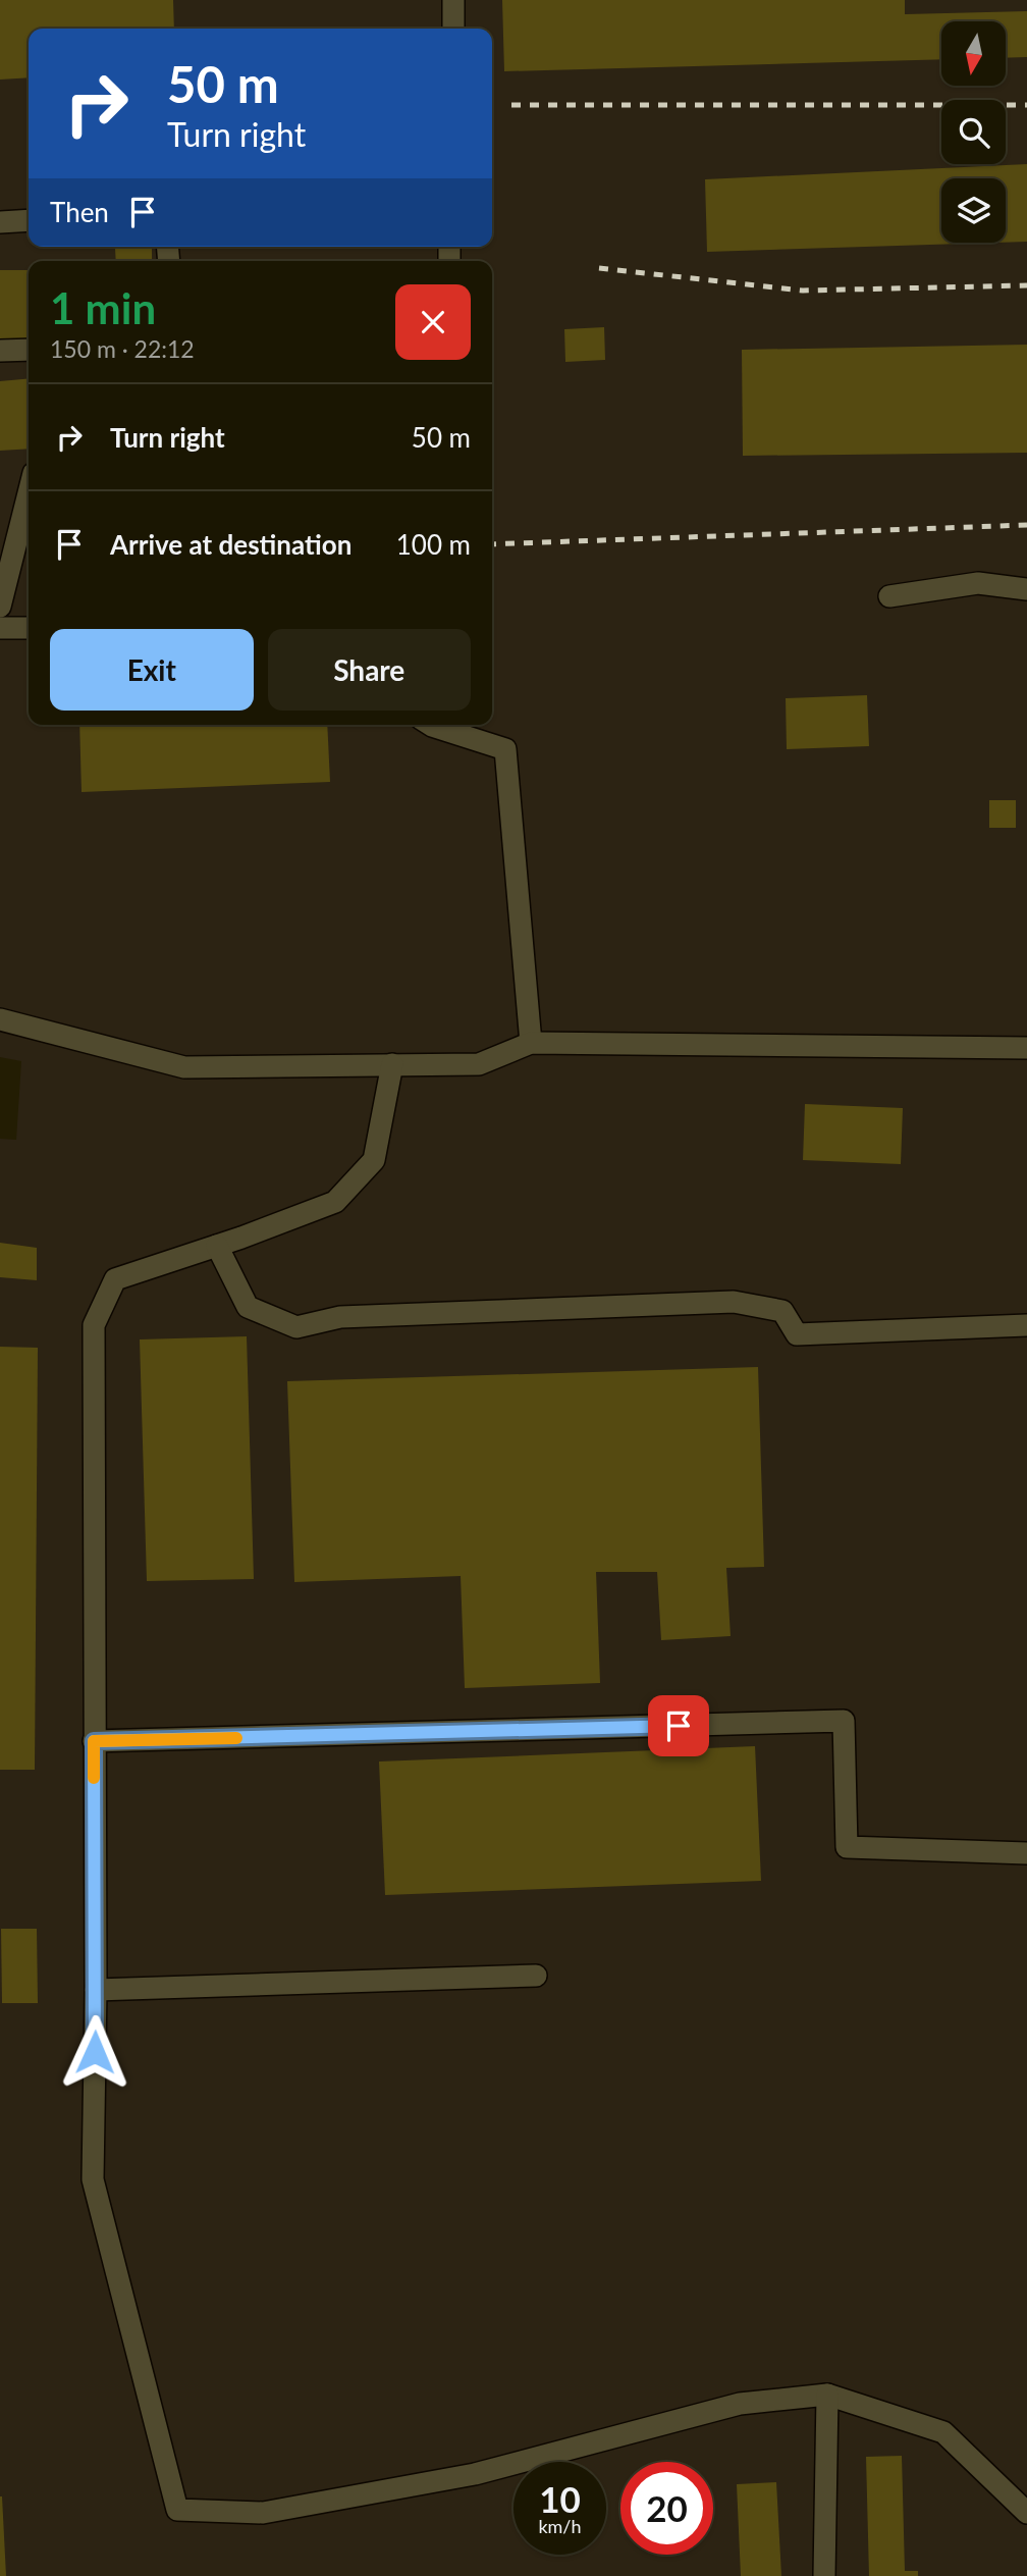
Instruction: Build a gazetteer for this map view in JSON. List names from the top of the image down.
{
  "north": "bottom",
  "page": {
    "turn": ["50 m", "Turn right"],
    "then": "Then",
    "heading": ["1 min", "150 m · 22:12"],
    "list": [
      {
        "name": "Turn right",
        "value": "50 m"
      },
      {
        "name": "Arrive at destination",
        "value": "100 m"
      }
    ],
    "buttons": ["Exit", "Share"],
    "speed": "10 km/h",
    "limit": "20"
  }
}
